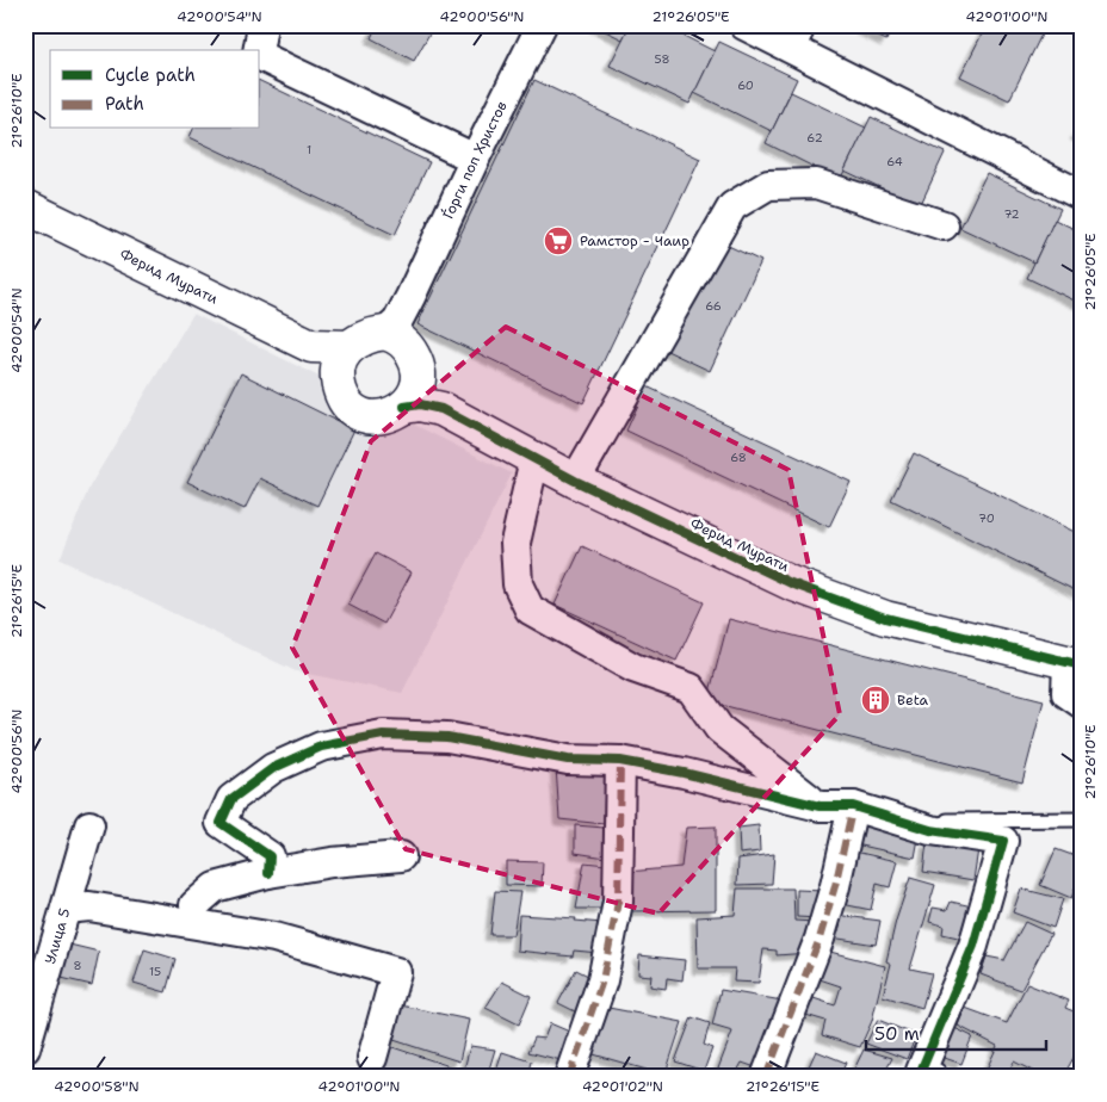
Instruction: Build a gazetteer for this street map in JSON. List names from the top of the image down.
{
  "streets": {
    "street": ["Ѓорги поп Христов", "Ферид Мурати", "Улица 5"]
  },
  "crossings": [
    ["Ѓорги поп Христов", "Ферид Мурати"]
  ],
  "places": {
    "supermarket": ["Рамстор - Чаир"],
    "building": ["Beta"]
  },
  "house_numbers": [
    "58",
    "60",
    "62",
    "1",
    "64",
    "72",
    "66",
    "68",
    "70",
    "8",
    "15"
  ],
  "legend": ["Cycle path", "Path"],
  "scale_bar": "50 m",
  "coordinates": [
    "42°00'54\"N",
    "42°00'56\"N",
    "21°26'05\"E",
    "42°01'00\"N",
    "21°26'10\"E",
    "21°26'15\"E",
    "42°00'58\"N",
    "42°01'02\"N"
  ]
}
